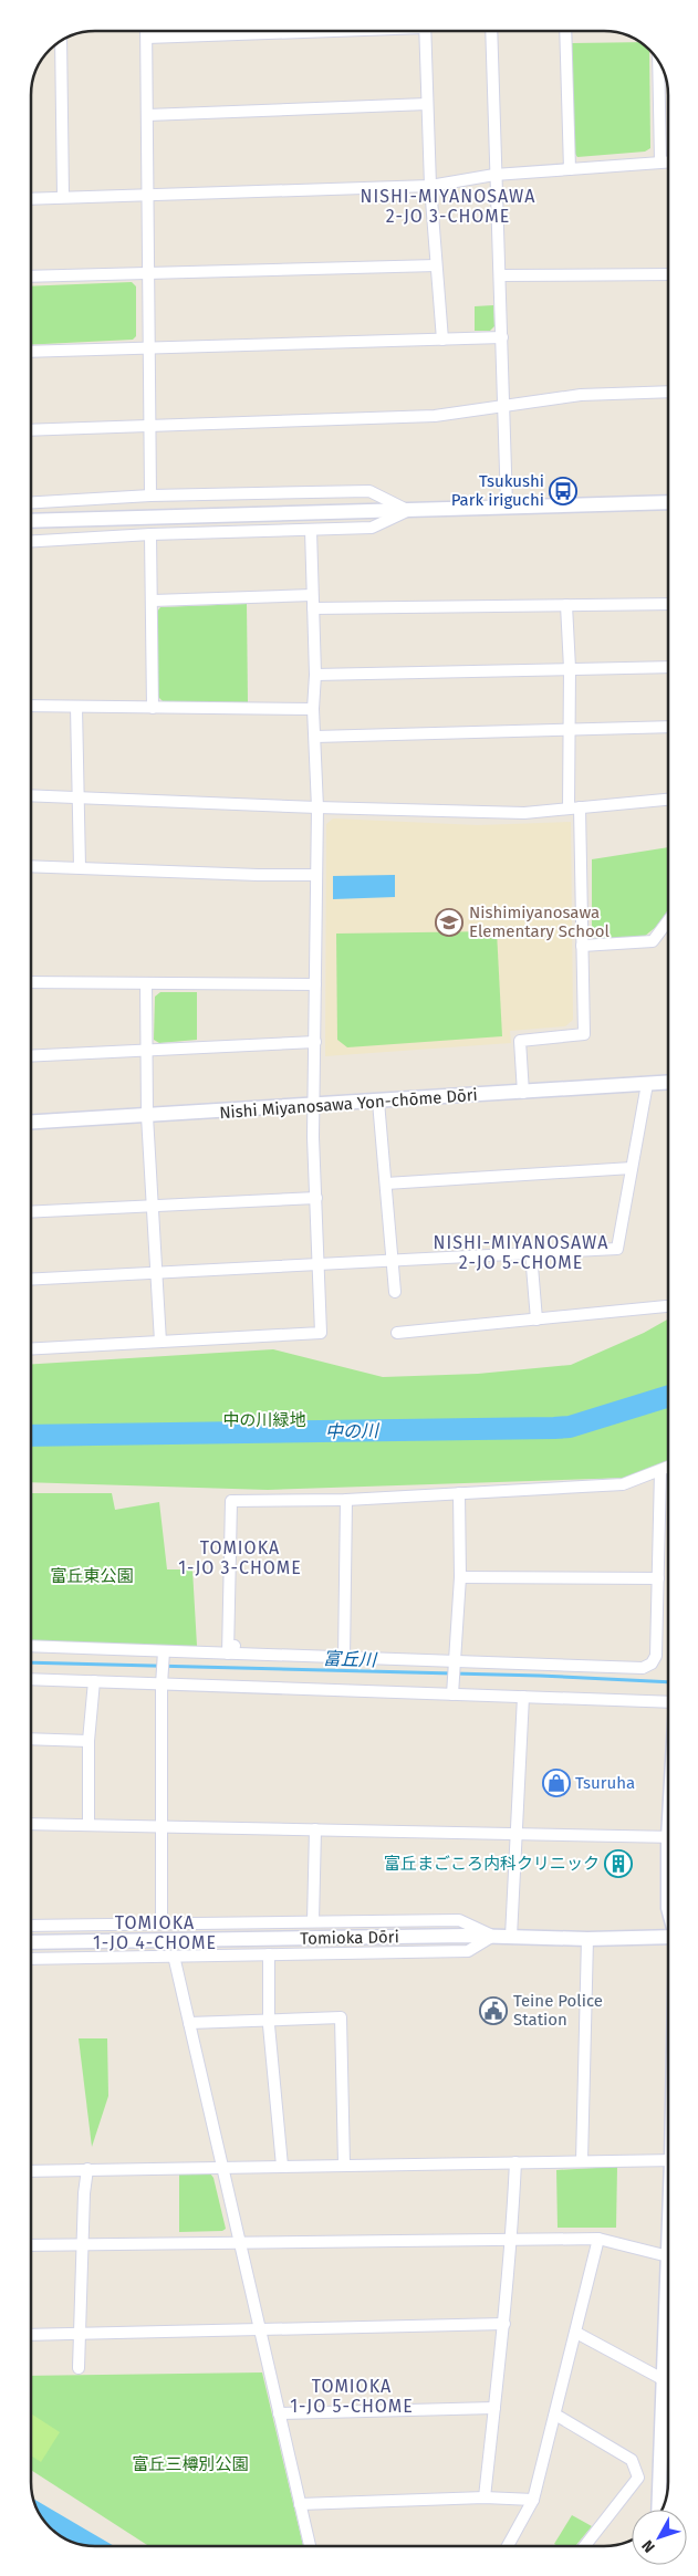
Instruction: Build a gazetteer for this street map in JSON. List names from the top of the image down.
{
  "streets": {
    "street": ["Nishi Miyanosawa Yon-chōme Dōri", "Tomioka Dōri"]
  },
  "districts": [
    "NISHI-MIYANOSAWA 2-JO 3-CHOME",
    "NISHI-MIYANOSAWA 2-JO 5-CHOME",
    "TOMIOKA 1-JO 3-CHOME",
    "TOMIOKA 1-JO 4-CHOME",
    "TOMIOKA 1-JO 5-CHOME"
  ],
  "water": ["中の川", "富丘川"],
  "parks": ["中の川緑地", "富丘東公園", "富丘三樽別公園"],
  "places": {
    "bus stop": ["Tsukushi Park iriguchi"],
    "school or university": ["Nishimiyanosawa Elementary School"],
    "shop": ["Tsuruha"],
    "building": ["富丘まごころ内科クリニック"],
    "public building": ["Teine Police Station"]
  },
  "north": "bottom left"
}
